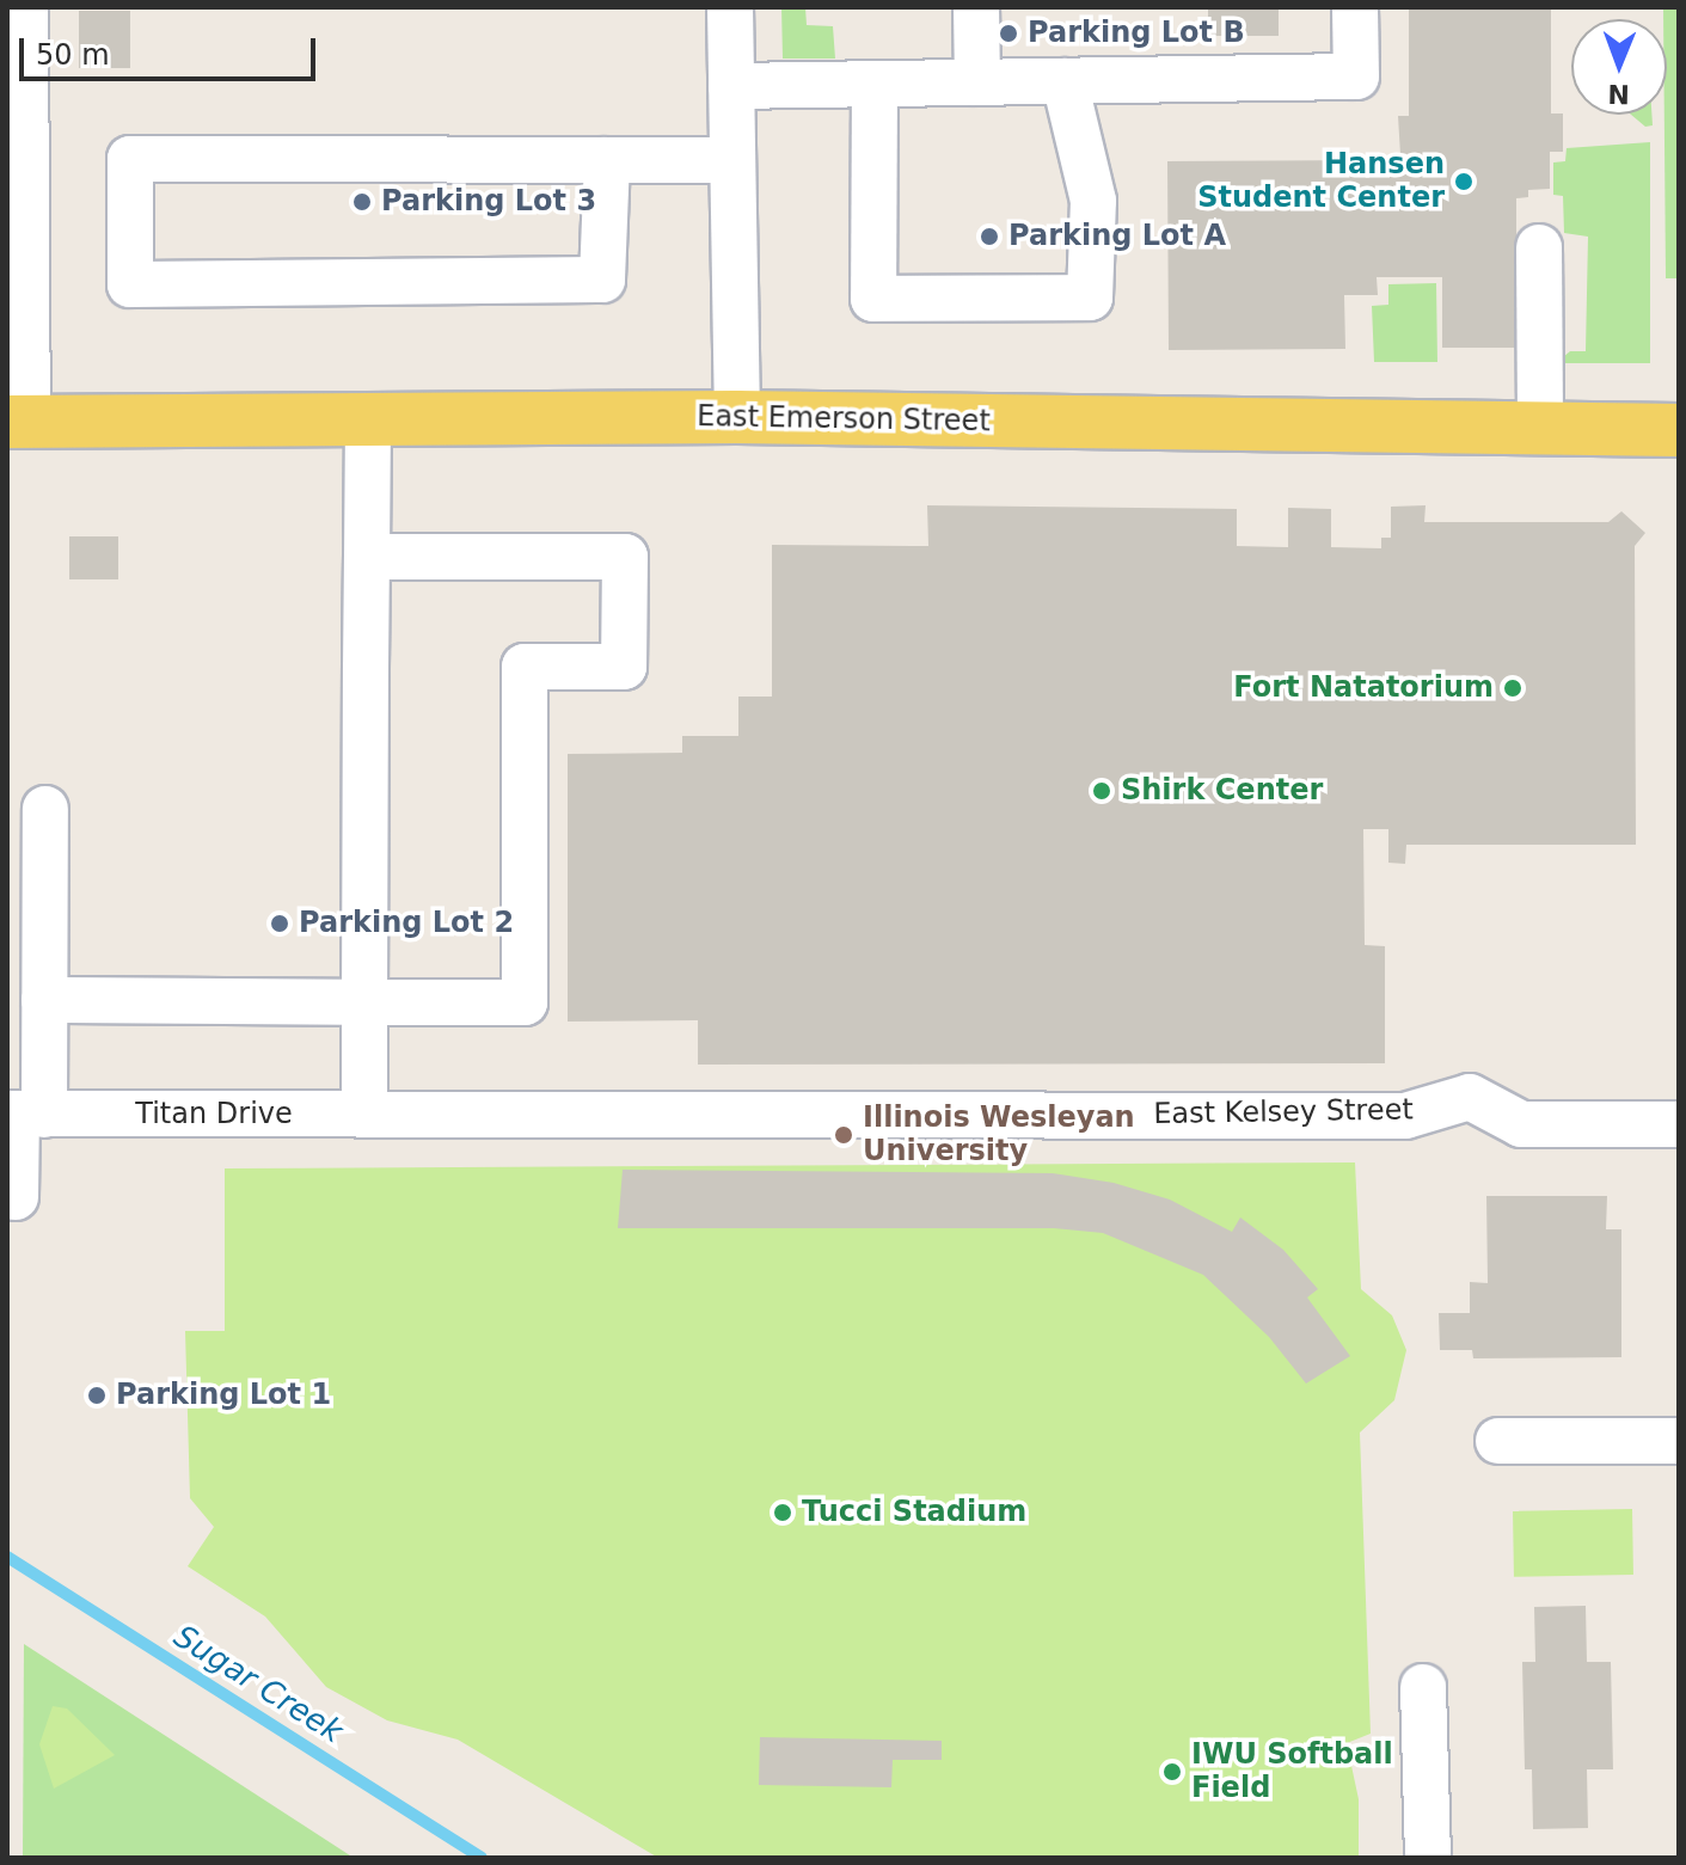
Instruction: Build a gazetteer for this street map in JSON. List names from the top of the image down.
{
  "streets": {
    "main road": ["East Emerson Street"],
    "street": ["East Kelsey Street", "Titan Drive"]
  },
  "crossings": [
    ["East Kelsey Street", "Titan Drive"]
  ],
  "water": ["Sugar Creek"],
  "places": [
    "Parking Lot B",
    "Hansen Student Center",
    "Parking Lot 3",
    "Parking Lot A",
    "Fort Natatorium",
    "Shirk Center",
    "Parking Lot 2",
    "Illinois Wesleyan University",
    "Parking Lot 1",
    "Tucci Stadium",
    "IWU Softball Field"
  ],
  "scale_bar": "50 m",
  "north": "bottom"
}
